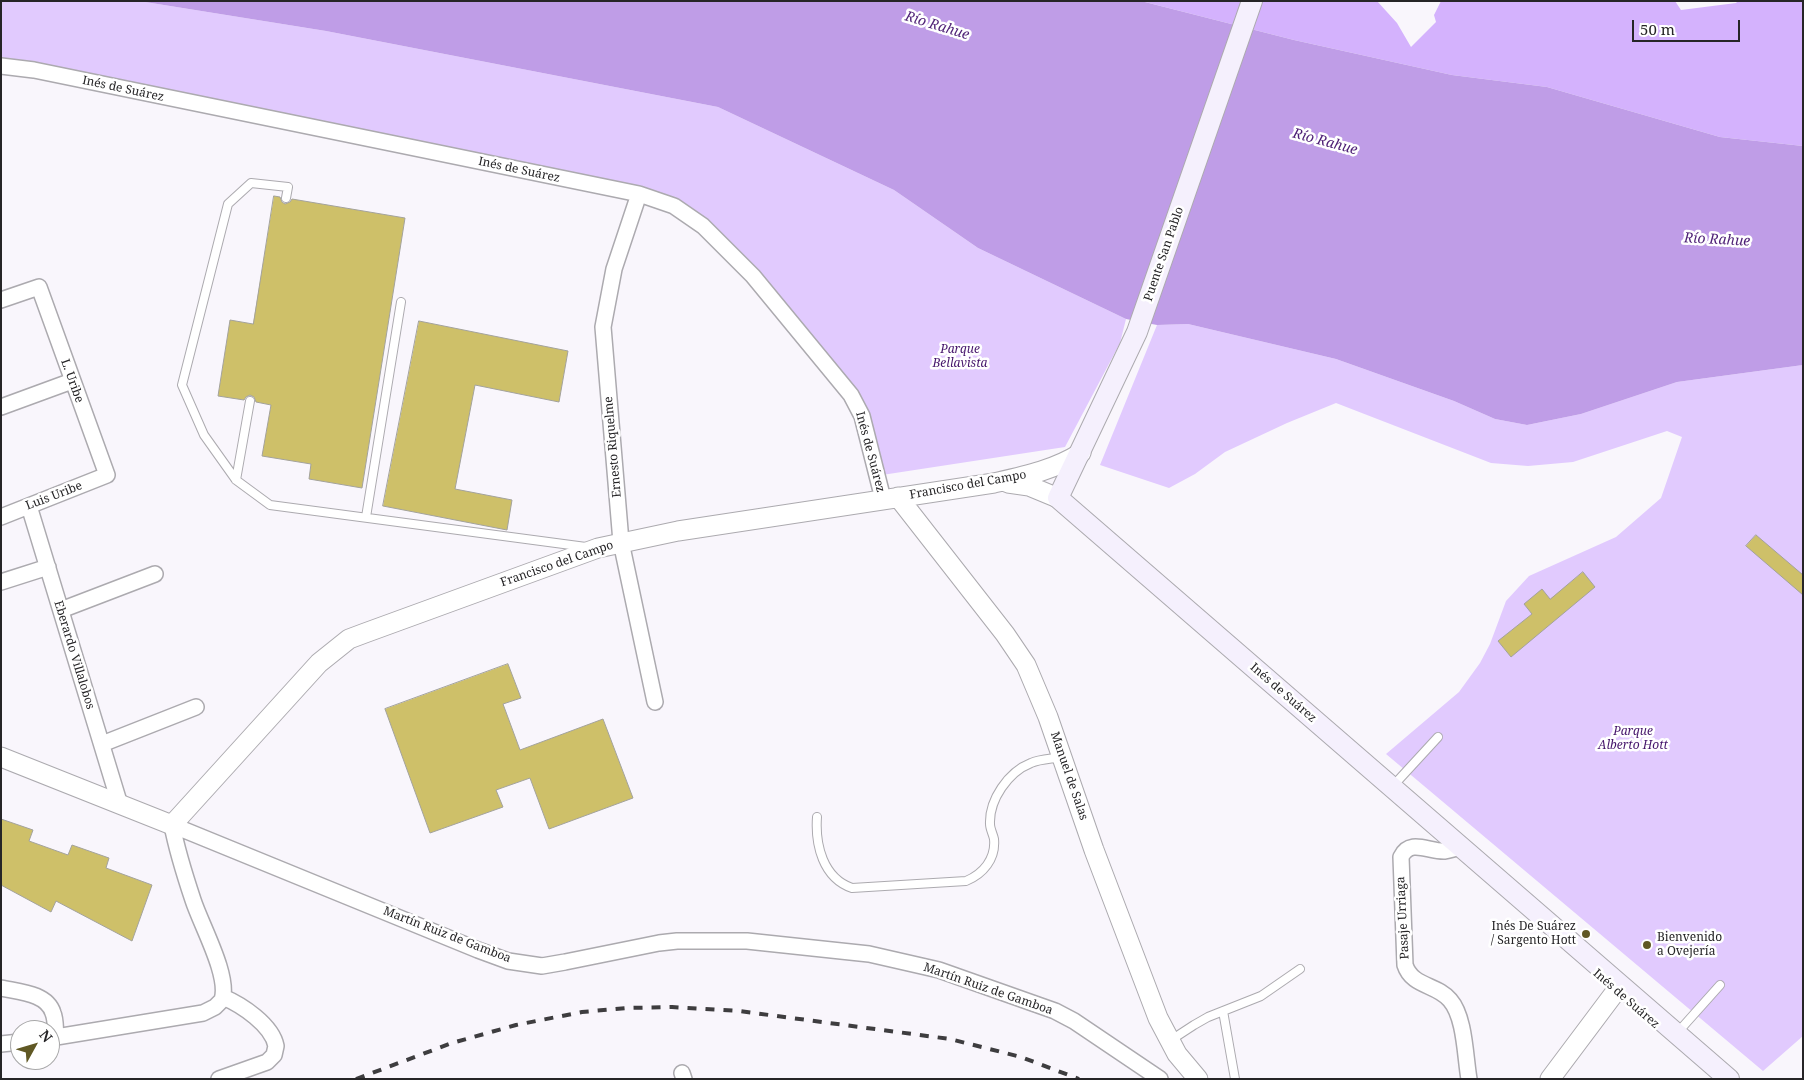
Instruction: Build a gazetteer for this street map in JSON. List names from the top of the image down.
{
  "streets": {
    "main road": ["Inés de Suárez", "Puente San Pablo"],
    "street": [
      "L. Uribe",
      "Ernesto Riquelme",
      "Francisco del Campo",
      "Luis Uribe",
      "Eberardo Villalobos",
      "Manuel de Salas",
      "Pasaje Urriaga",
      "Martín Ruiz de Gamboa"
    ]
  },
  "crossings": [
    ["Inés de Suárez", "Puente San Pablo"],
    ["Inés de Suárez", "Ernesto Riquelme"],
    ["Inés de Suárez", "Francisco del Campo"],
    ["Inés de Suárez", "Manuel de Salas"],
    ["Inés de Suárez", "Pasaje Urriaga"],
    ["Puente San Pablo", "Francisco del Campo"],
    ["L. Uribe", "Luis Uribe"],
    ["Ernesto Riquelme", "Francisco del Campo"],
    ["Francisco del Campo", "Manuel de Salas"],
    ["Francisco del Campo", "Martín Ruiz de Gamboa"],
    ["Luis Uribe", "Eberardo Villalobos"],
    ["Eberardo Villalobos", "Martín Ruiz de Gamboa"]
  ],
  "water": ["Río Rahue"],
  "parks": ["Parque Bellavista", "Parque Alberto Hott"],
  "places": ["Inés De Suárez / Sargento Hott", "Bienvenido a Ovejería"],
  "scale_bar": "50 m",
  "north": "top right"
}
